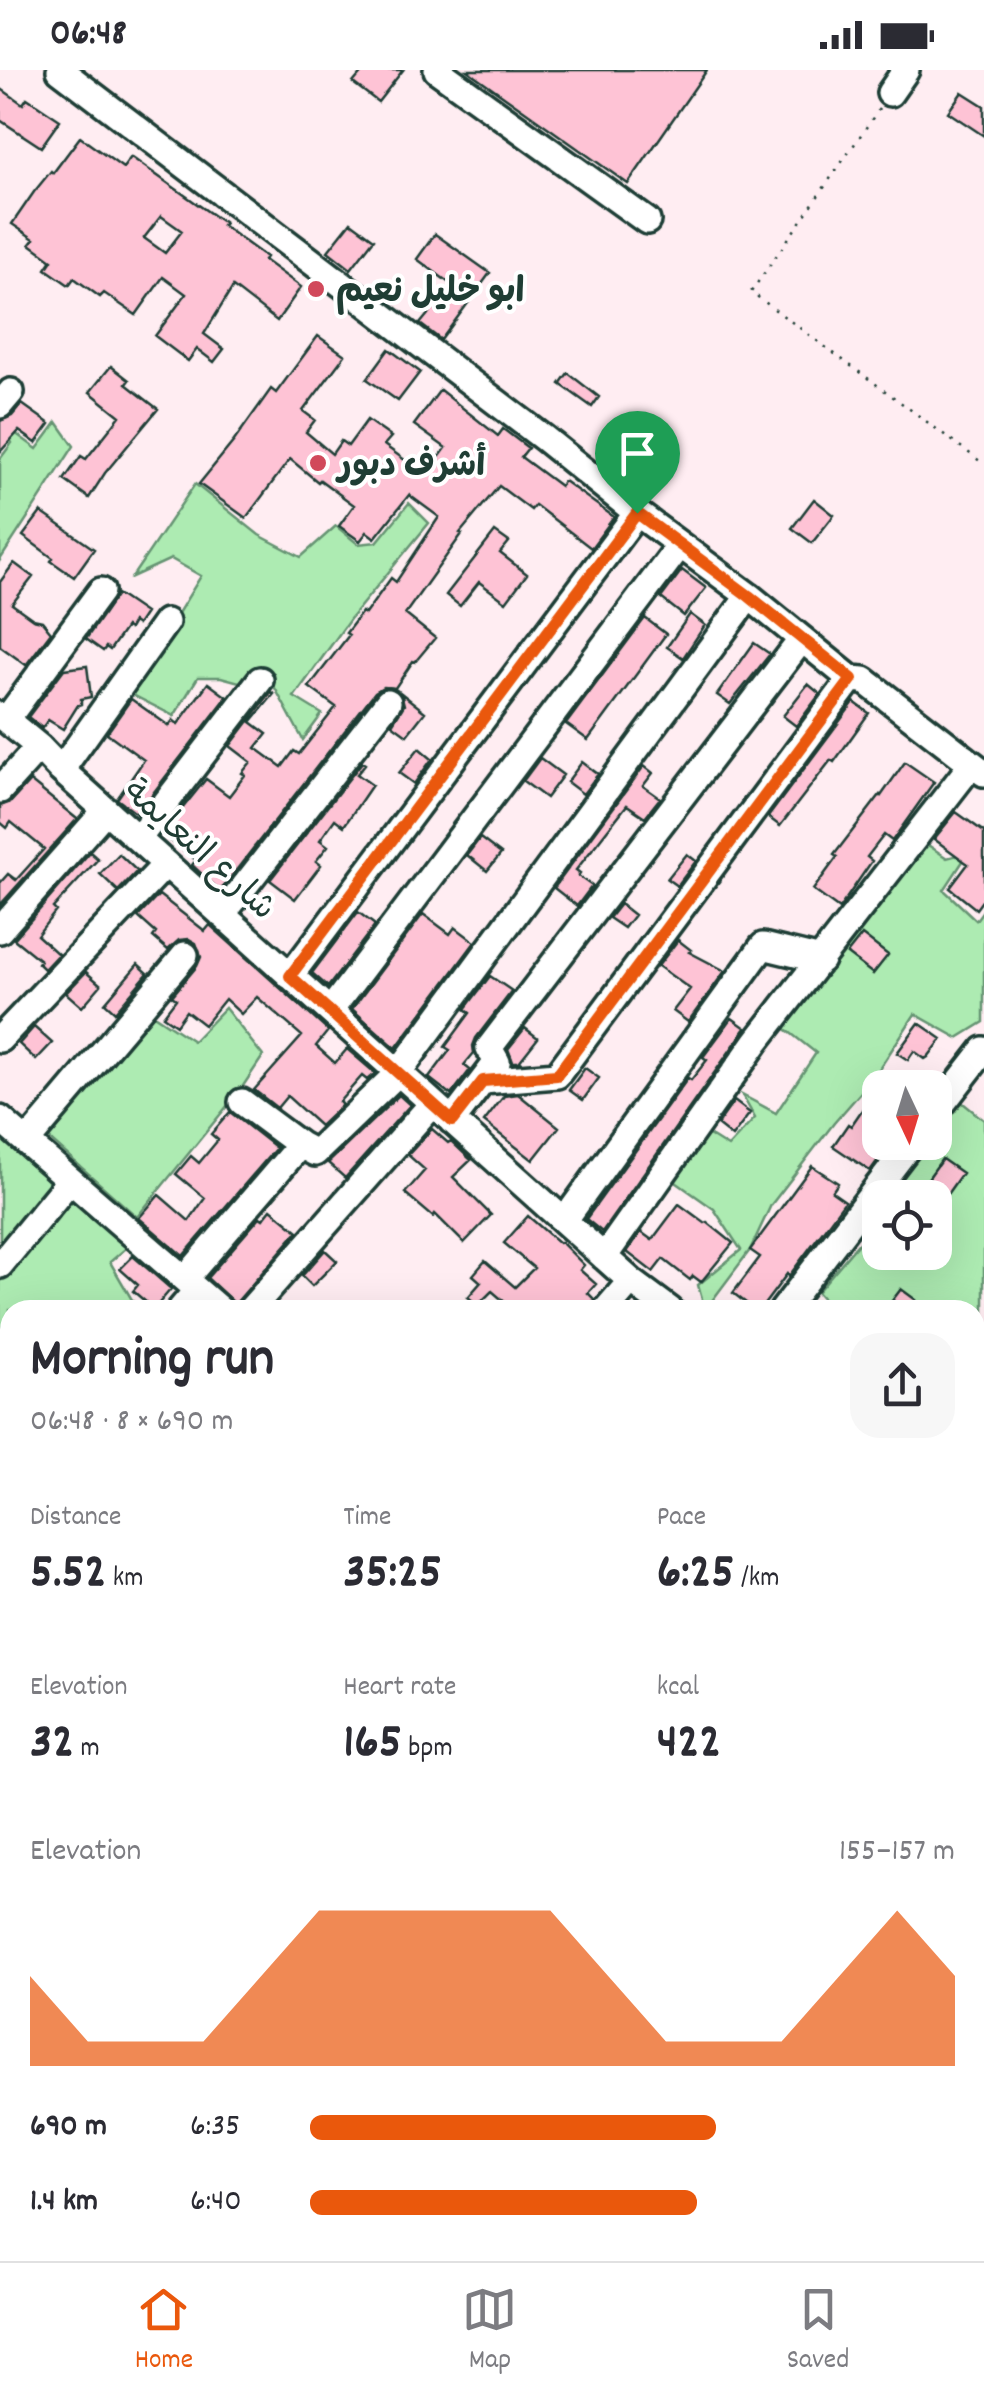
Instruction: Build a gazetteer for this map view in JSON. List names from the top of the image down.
{
  "streets": {
    "street": ["شارع النعايمة"]
  },
  "places": ["ابو خليل نعيم", "أشرف دبور"],
  "north": "bottom",
  "page": {
    "status": "06:48",
    "heading": ["Morning run", "06:48 · 8 × 690 m"],
    "stats": [
      ["Distance", "5.52 km"],
      ["Time", "35:25"],
      ["Pace", "6:25 /km"],
      ["Elevation", "32 m"],
      ["Heart rate", "165 bpm"],
      ["kcal", "422"]
    ],
    "chart": ["Elevation", "155–157 m"],
    "list": [
      {
        "name": "690 m",
        "note": "6:35"
      },
      {
        "name": "1.4 km",
        "note": "6:40"
      }
    ],
    "tabs": ["Home", "Map", "Saved"]
  }
}
